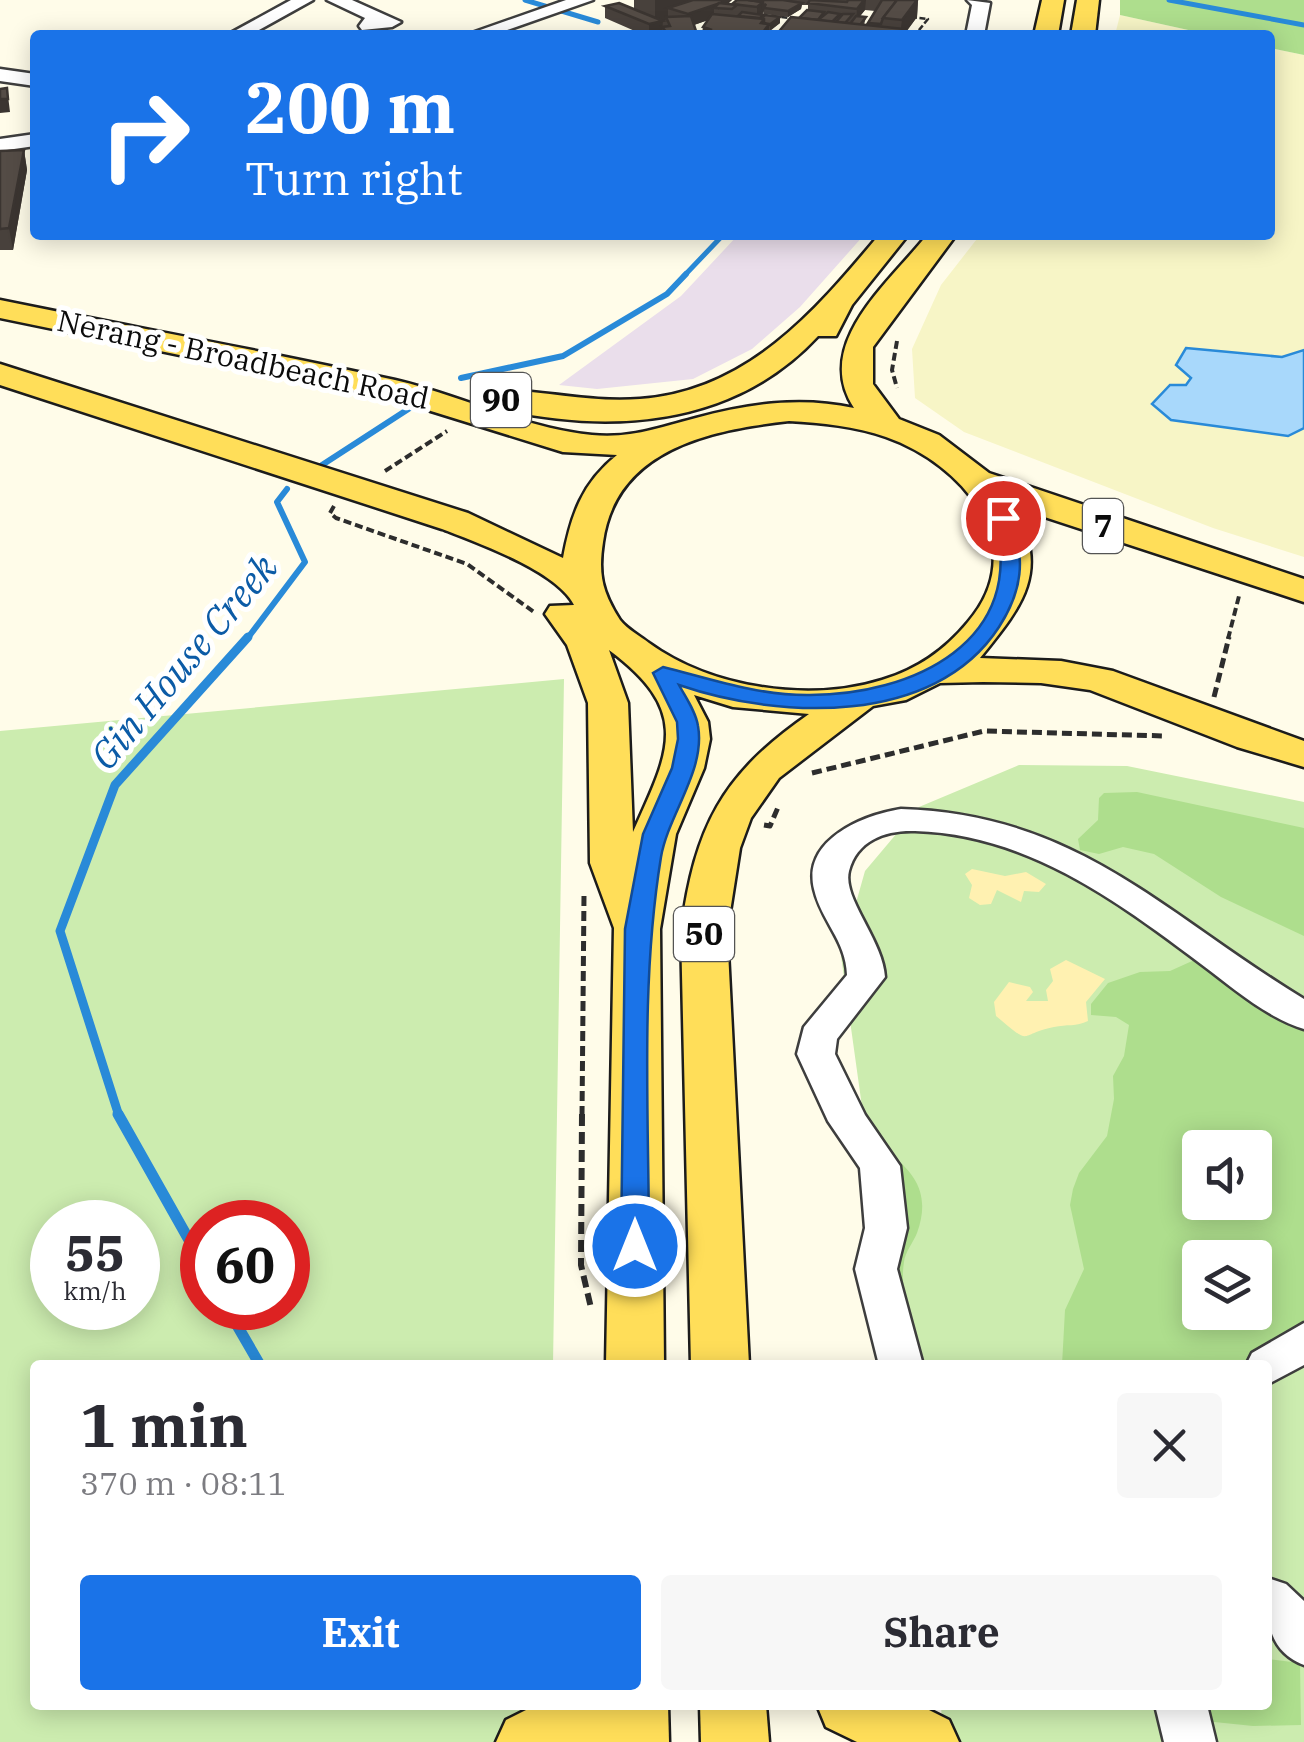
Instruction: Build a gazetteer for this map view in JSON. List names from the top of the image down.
{
  "streets": {
    "main road": [
      "Nerang - Broadbeach Road",
      "90",
      "7",
      "50"
    ]
  },
  "crossings": [
    ["Nerang - Broadbeach Road", "90"]
  ],
  "water": ["Gin House Creek"],
  "page": {
    "turn": ["200 m", "Turn right"],
    "speed": "55 km/h",
    "limit": "60",
    "heading": ["1 min", "370 m · 08:11"],
    "buttons": ["Exit", "Share"]
  }
}
